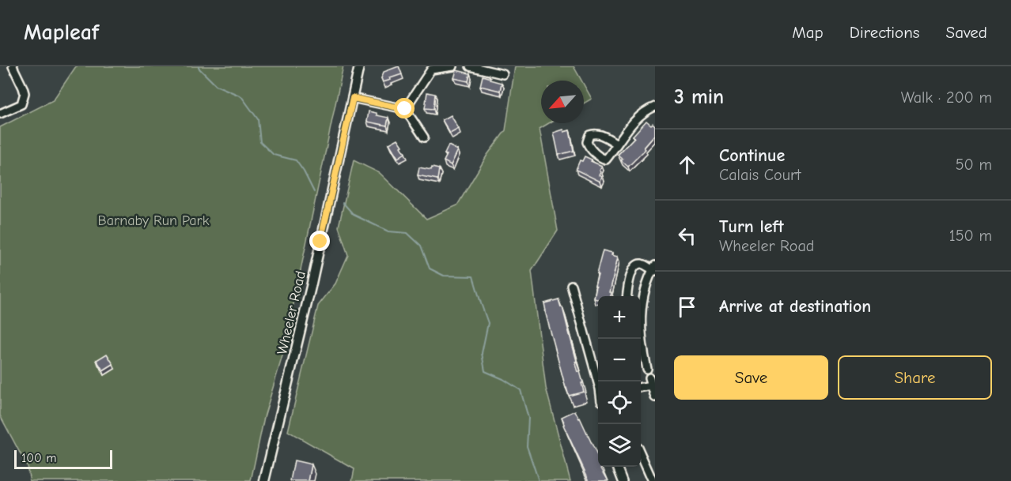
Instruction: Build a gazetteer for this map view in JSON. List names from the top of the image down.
{
  "streets": {
    "main road": ["Wheeler Road"]
  },
  "parks": ["Barnaby Run Park"],
  "scale_bar": "100 m",
  "north": "bottom left",
  "page": {
    "header": "Mapleaf",
    "nav": ["Map", "Directions", "Saved"],
    "heading": ["3 min", "Walk · 200 m"],
    "list": [
      ["Continue", "Calais Court", "50 m"],
      ["Turn left", "Wheeler Road", "150 m"],
      "Arrive at destination"
    ],
    "map_buttons": ["+", "−"],
    "buttons": ["Save", "Share"],
    "scale": "100 m"
  }
}
